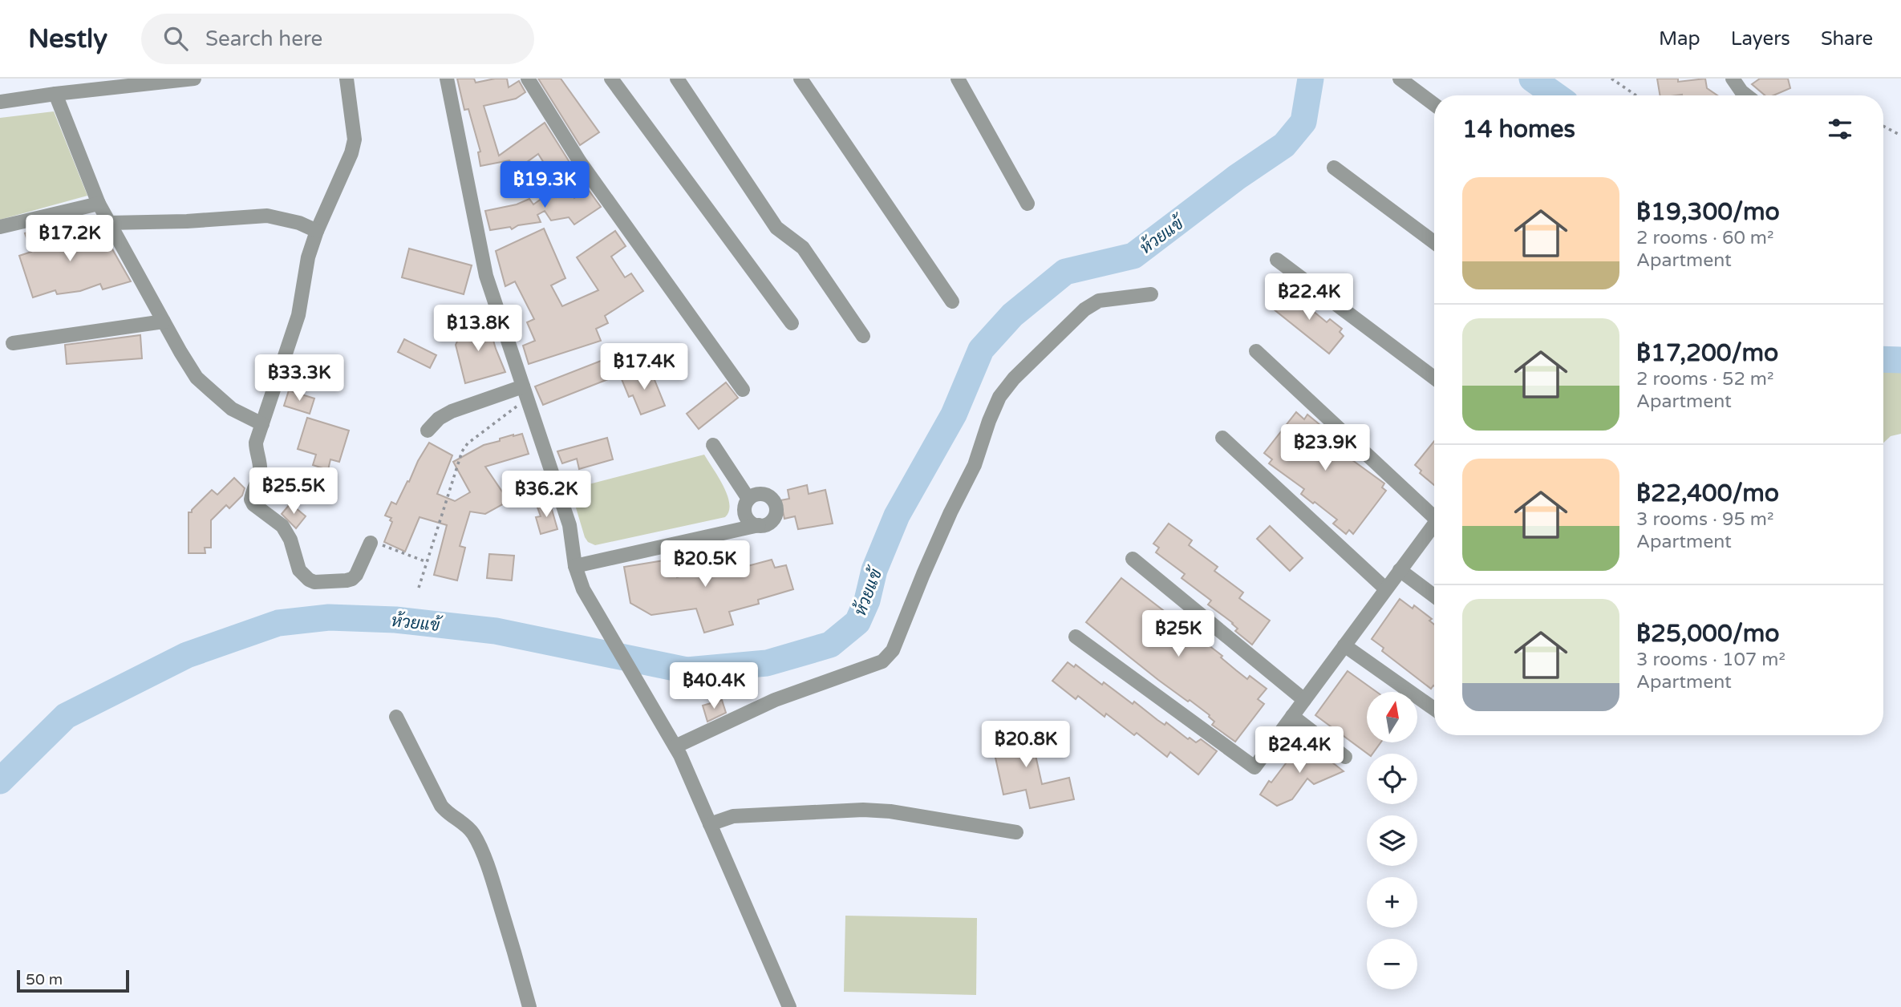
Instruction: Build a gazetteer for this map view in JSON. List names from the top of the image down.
{
  "water": ["ห้วยแข้"],
  "scale_bar": "50 m",
  "north": "top",
  "page": {
    "header": "Nestly",
    "search": "Search here",
    "nav": ["Map", "Layers", "Share"],
    "heading": "14 homes",
    "price": [
      "฿19.3K",
      "฿17.2K",
      "฿22.4K",
      "฿13.8K",
      "฿17.4K",
      "฿33.3K",
      "฿23.9K",
      "฿25.5K",
      "฿36.2K",
      "฿20.5K",
      "฿25K",
      "฿40.4K",
      "฿20.8K",
      "฿24.4K"
    ],
    "list": [
      {
        "name": "฿19,300/mo",
        "note": "2 rooms · 60 m² · Apartment"
      },
      {
        "name": "฿17,200/mo",
        "note": "2 rooms · 52 m² · Apartment"
      },
      {
        "name": "฿22,400/mo",
        "note": "3 rooms · 95 m² · Apartment"
      },
      {
        "name": "฿25,000/mo",
        "note": "3 rooms · 107 m² · Apartment"
      }
    ],
    "map_buttons": ["+", "−"],
    "scale": "50 m"
  }
}
